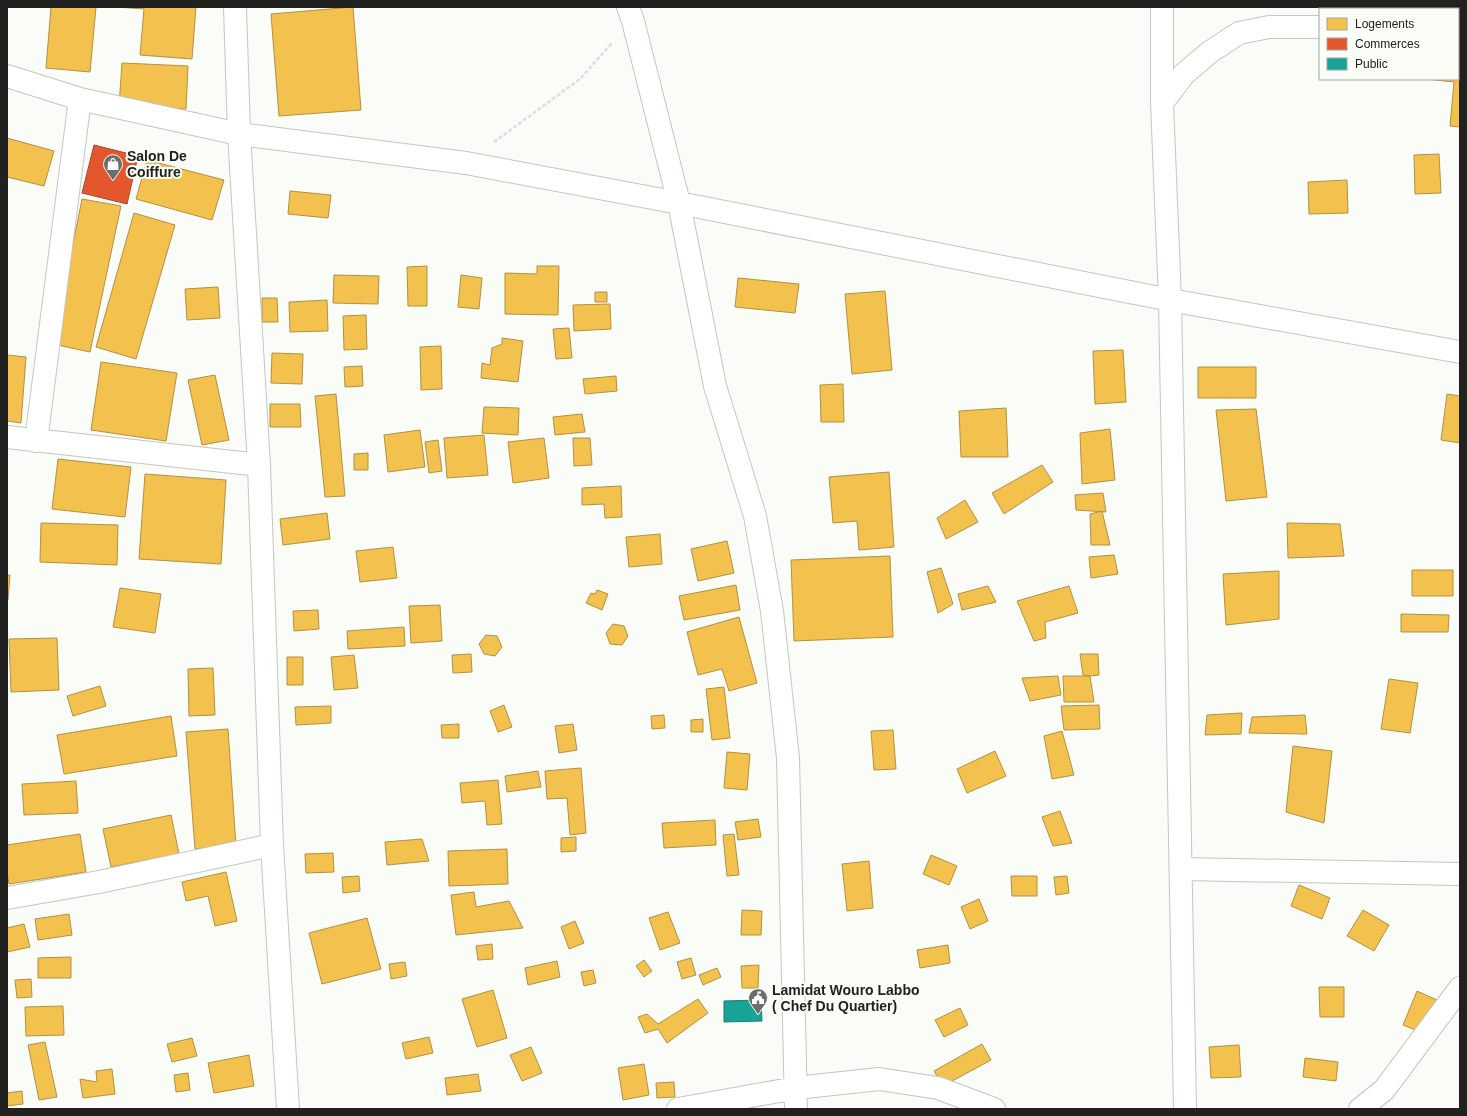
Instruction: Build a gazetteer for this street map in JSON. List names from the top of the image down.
{
  "places": {
    "shop": ["Salon De Coiffure"],
    "public building": ["Lamidat Wouro Labbo ( Chef Du Quartier)"]
  },
  "legend": ["Logements", "Commerces", "Public"]
}
